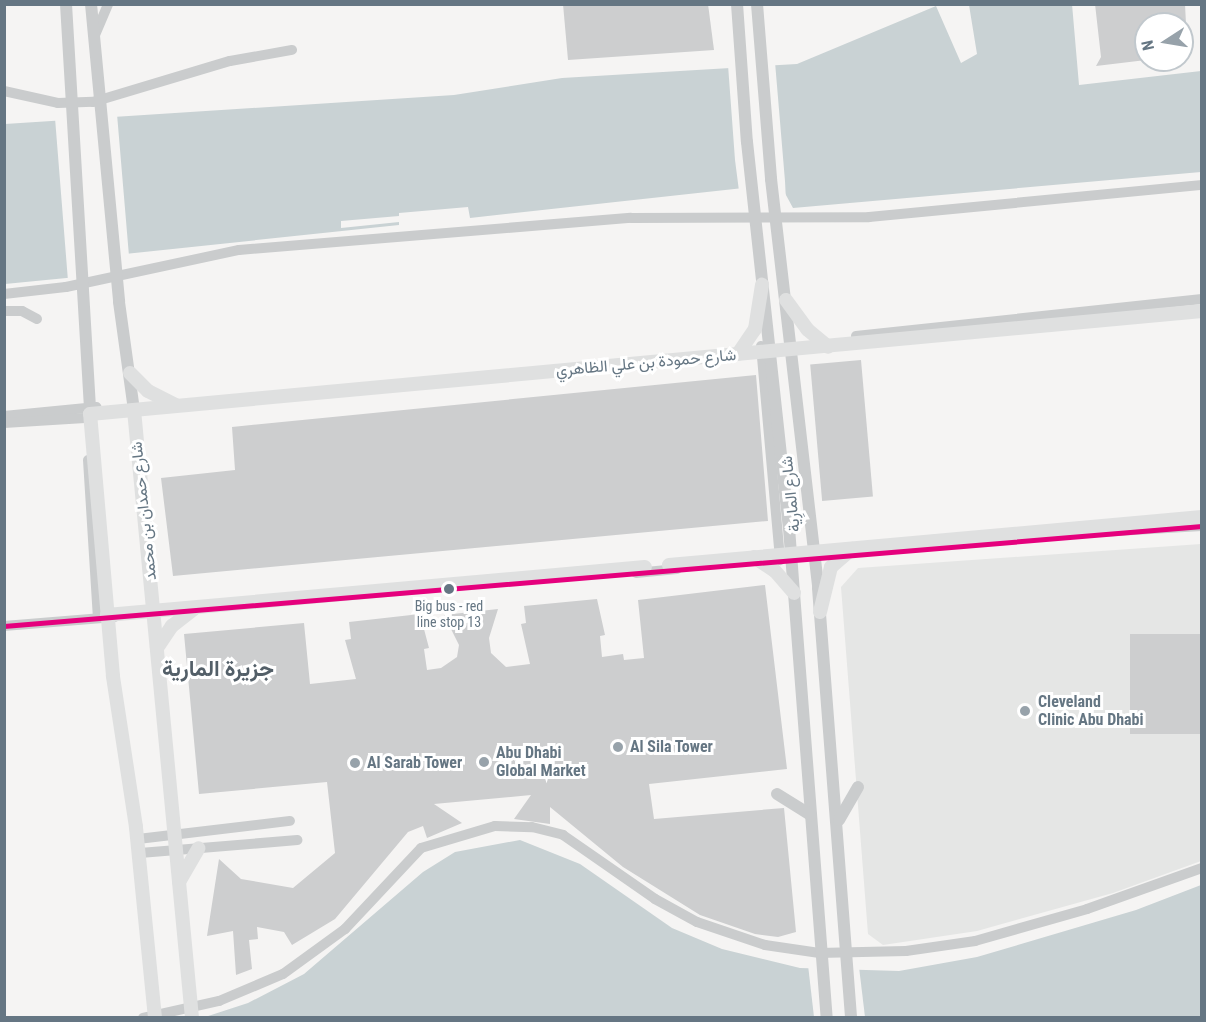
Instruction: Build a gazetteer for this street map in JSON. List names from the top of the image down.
{
  "streets": {
    "main road": ["شارع حمودة بن علي الظاهري", "شارع حمدان بن محمد"],
    "street": ["شارع المارِية"]
  },
  "crossings": [
    ["شارع حمودة بن علي الظاهري", "شارع المارِية"],
    ["شارع حمودة بن علي الظاهري", "شارع حمدان بن محمد"]
  ],
  "districts": ["جزيرة المارية"],
  "places": [
    "Big bus - red line stop 13",
    "Cleveland Clinic Abu Dhabi",
    "Al Sila Tower",
    "Abu Dhabi Global Market",
    "Al Sarab Tower"
  ],
  "north": "left"
}
